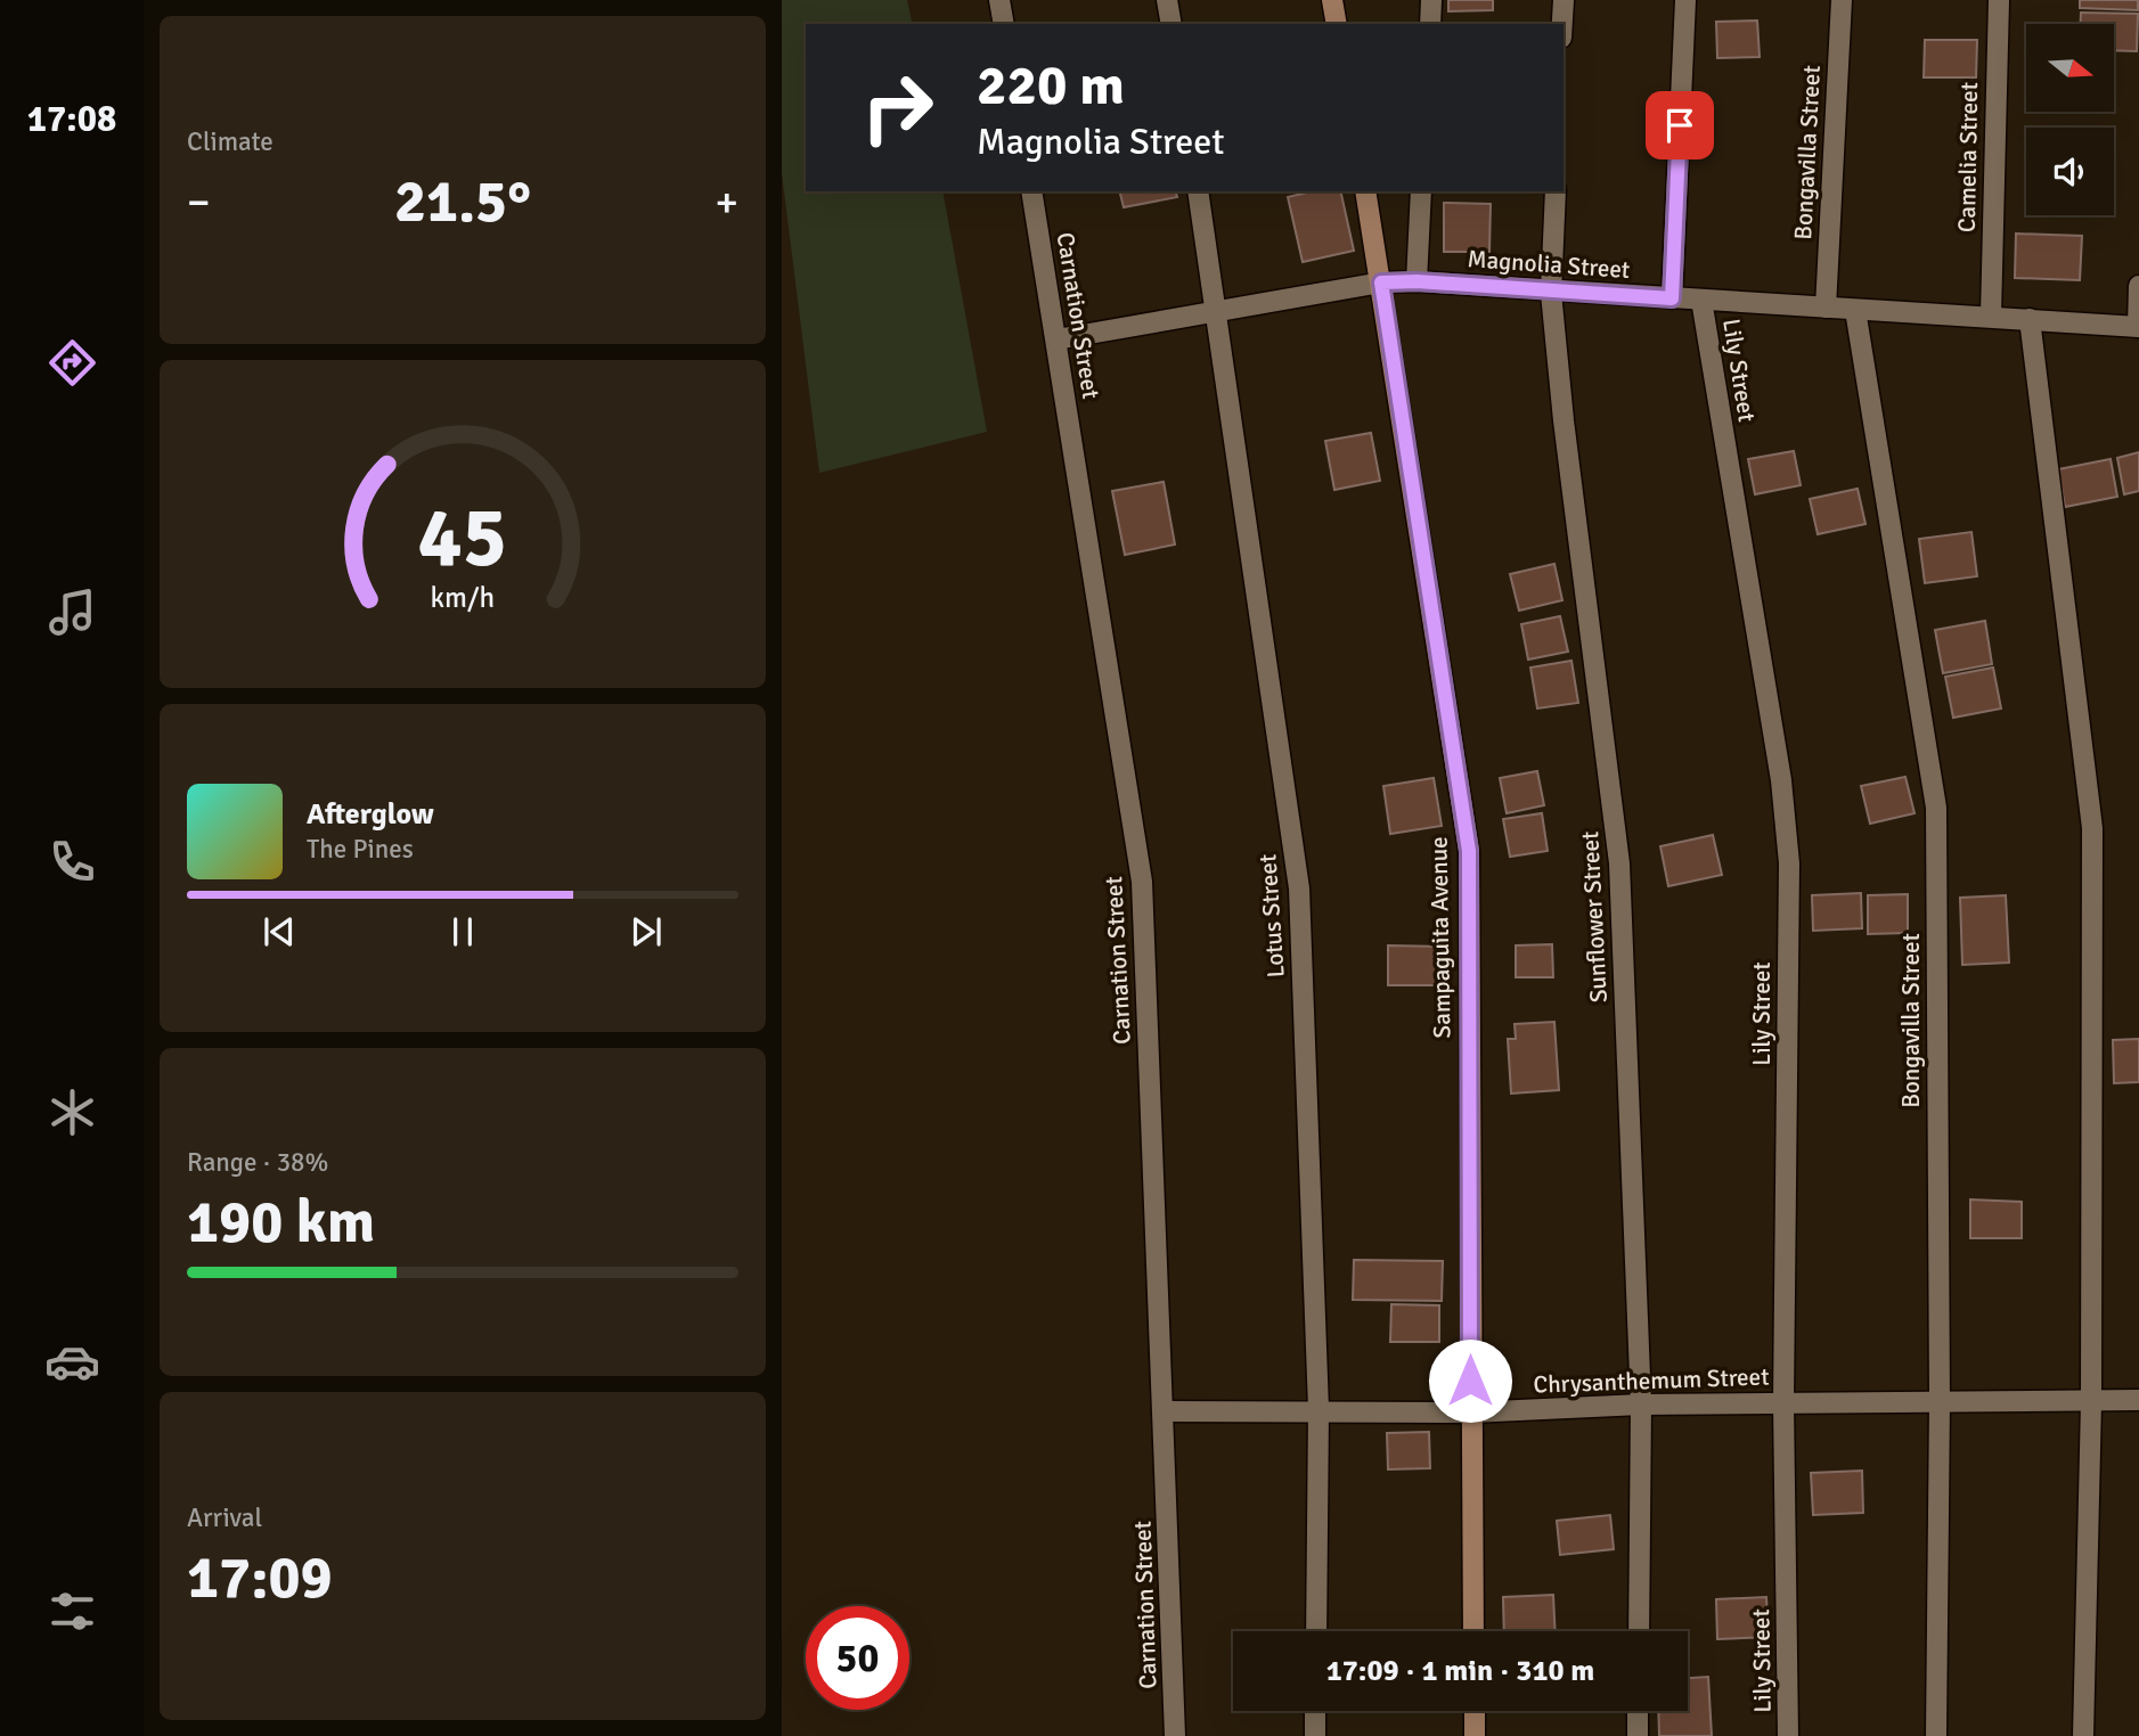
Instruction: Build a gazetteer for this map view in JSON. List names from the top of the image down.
{
  "streets": {
    "main road": ["Sampaguita Avenue"],
    "street": [
      "Bongavilla Street",
      "Camelia Street",
      "Magnolia Street",
      "Carnation Street",
      "Lily Street",
      "Lotus Street",
      "Sunflower Street",
      "Chrysanthemum Street"
    ]
  },
  "crossings": [
    ["Bongavilla Street", "Magnolia Street"],
    ["Bongavilla Street", "Chrysanthemum Street"],
    ["Camelia Street", "Magnolia Street"],
    ["Magnolia Street", "Carnation Street"],
    ["Magnolia Street", "Lily Street"],
    ["Magnolia Street", "Lotus Street"],
    ["Magnolia Street", "Sunflower Street"],
    ["Magnolia Street", "Sampaguita Avenue"],
    ["Carnation Street", "Chrysanthemum Street"],
    ["Lily Street", "Chrysanthemum Street"],
    ["Lotus Street", "Chrysanthemum Street"],
    ["Sunflower Street", "Chrysanthemum Street"],
    ["Sampaguita Avenue", "Chrysanthemum Street"]
  ],
  "north": "right",
  "page": {
    "tabs": "17:08",
    "tile": [
      "Climate",
      ["Range · 38%", "190 km"],
      ["Arrival", "17:09"]
    ],
    "turn": ["220 m", "Magnolia Street"],
    "heat": ["−", "21.5°", "+"],
    "song": ["Afterglow", "The Pines"],
    "limit": "50",
    "trip": "17:09 · 1 min · 310 m",
    "gauge": ["45", "km/h"]
  }
}
